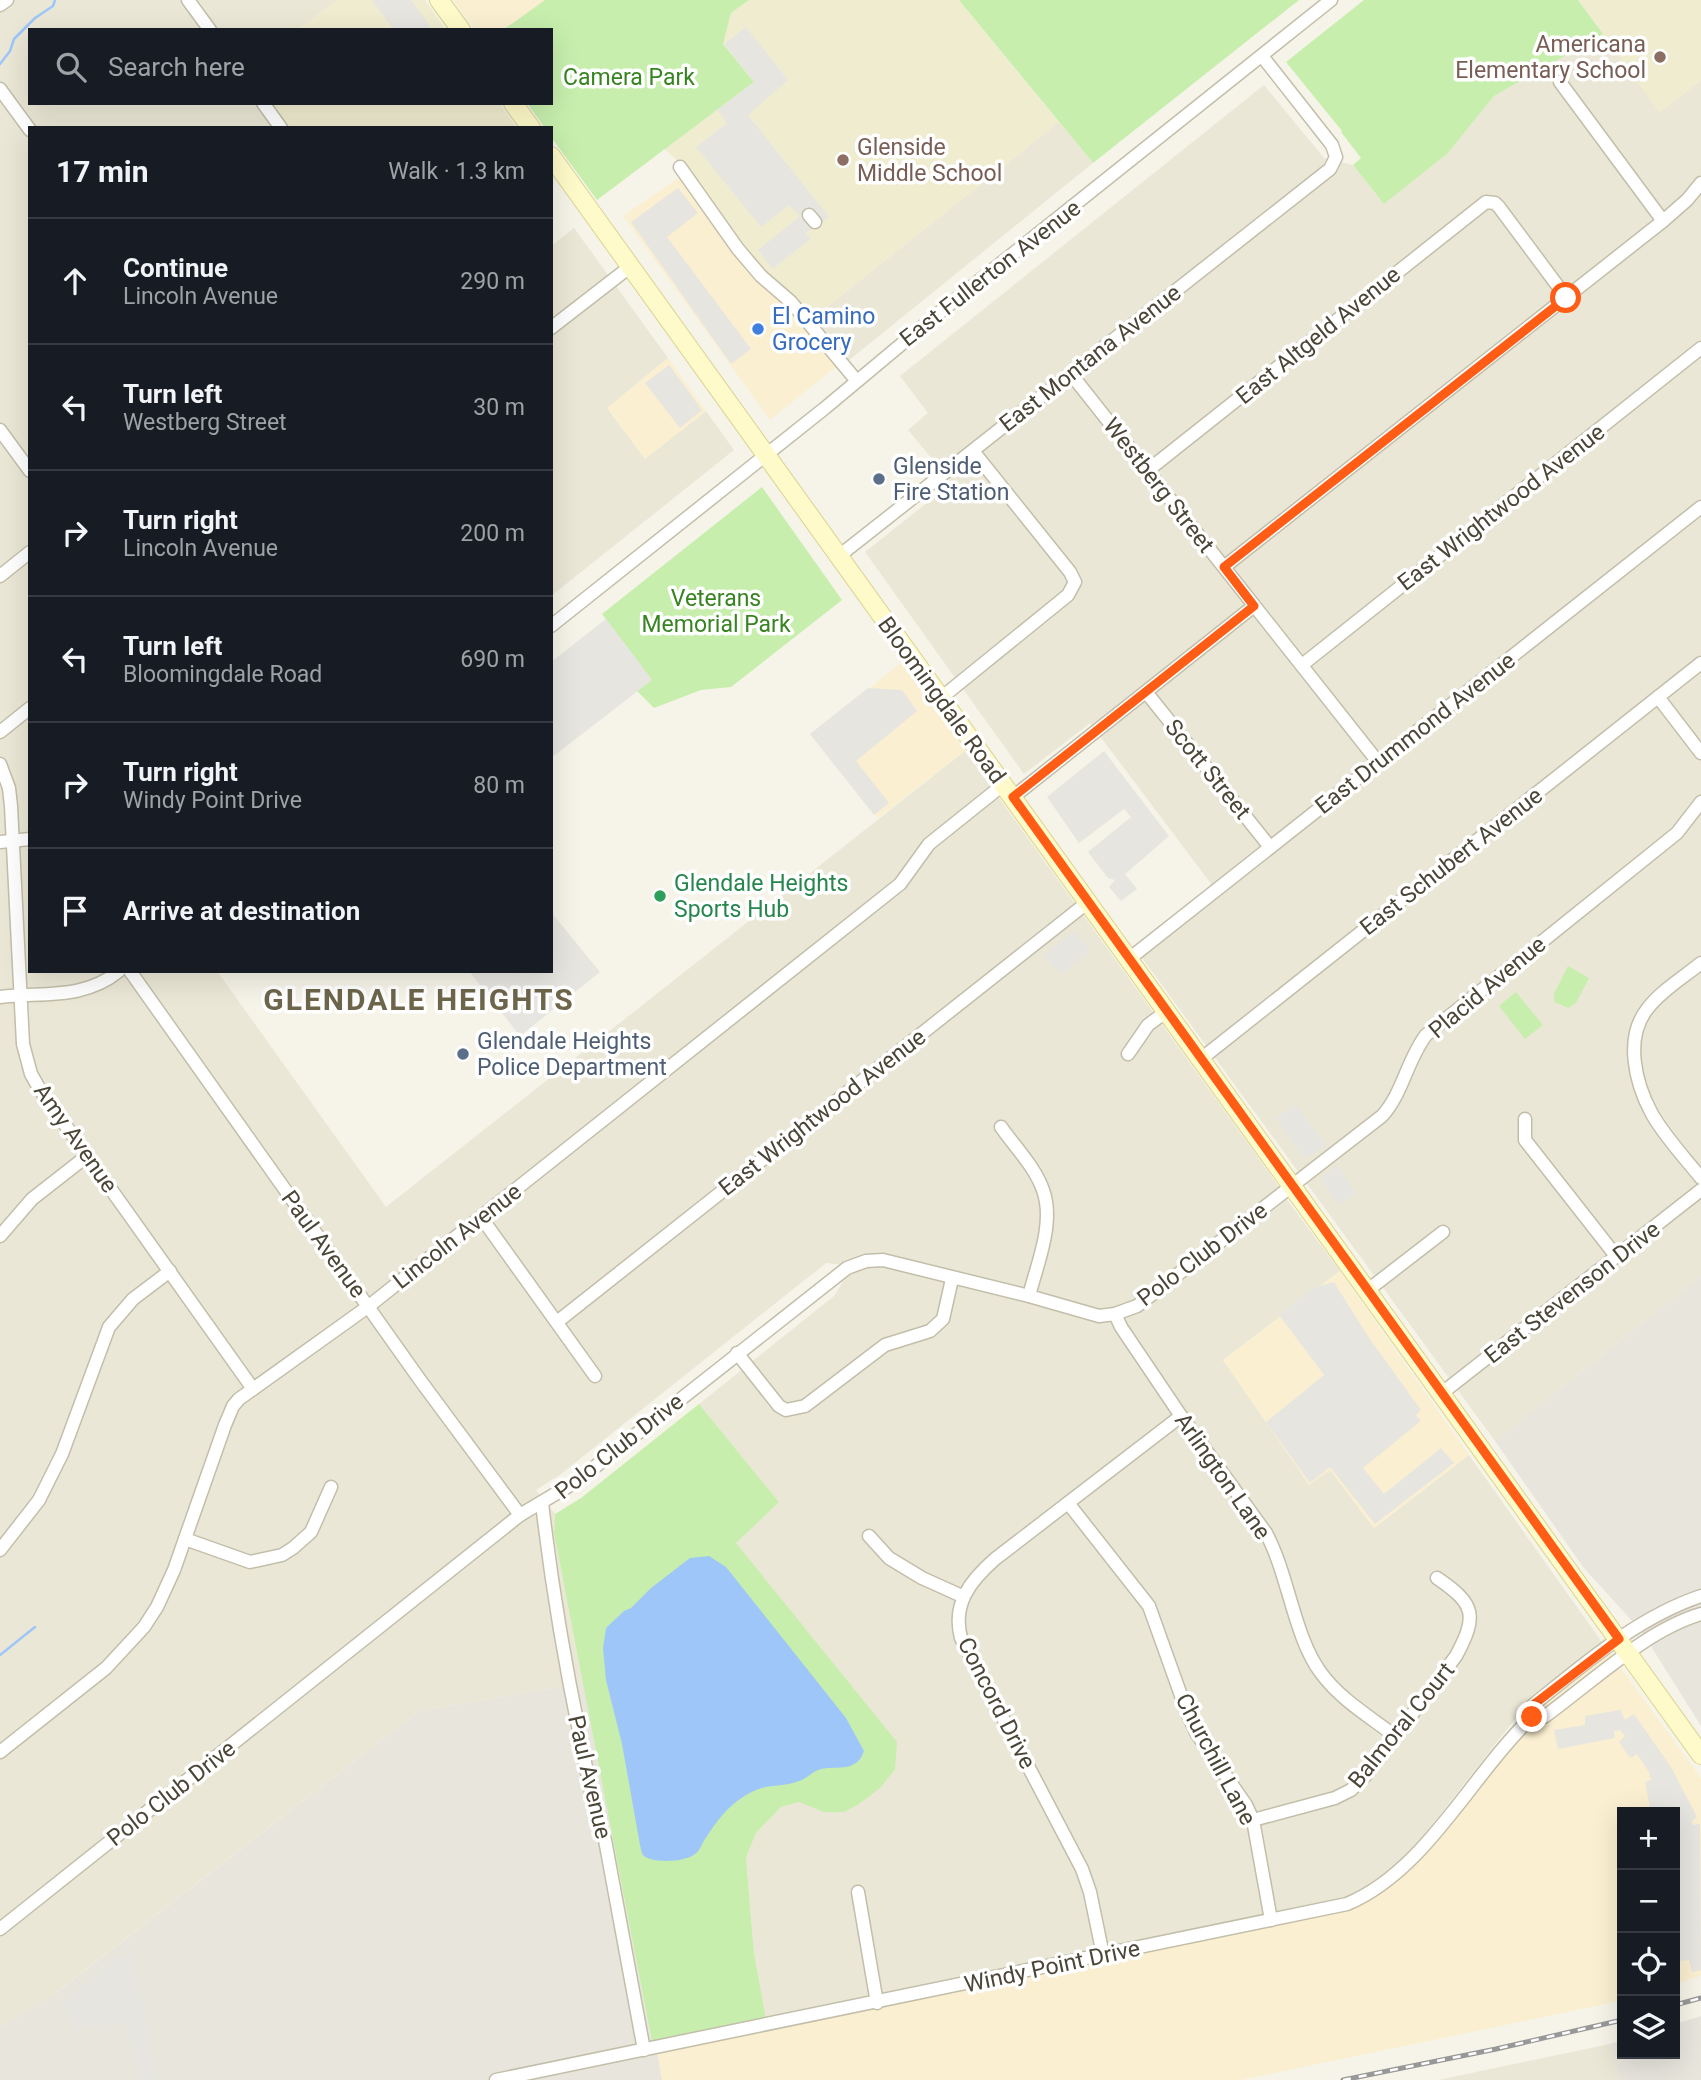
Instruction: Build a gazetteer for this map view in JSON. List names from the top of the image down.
{
  "streets": {
    "main road": ["Bloomingdale Road"],
    "street": [
      "East Fullerton Avenue",
      "East Altgeld Avenue",
      "East Montana Avenue",
      "Westberg Street",
      "East Wrightwood Avenue",
      "East Drummond Avenue",
      "Scott Street",
      "East Schubert Avenue",
      "Placid Avenue",
      "Amy Avenue",
      "Lincoln Avenue",
      "Paul Avenue",
      "Polo Club Drive",
      "East Stevenson Drive",
      "Arlington Lane",
      "Concord Drive",
      "Balmoral Court",
      "Churchill Lane",
      "Windy Point Drive"
    ]
  },
  "crossings": [
    ["East Fullerton Avenue", "East Montana Avenue"],
    ["East Fullerton Avenue", "Bloomingdale Road"],
    ["East Altgeld Avenue", "Westberg Street"],
    ["East Montana Avenue", "Westberg Street"],
    ["East Montana Avenue", "Bloomingdale Road"],
    ["Westberg Street", "East Wrightwood Avenue"],
    ["Westberg Street", "East Drummond Avenue"],
    ["Westberg Street", "Lincoln Avenue"],
    ["East Wrightwood Avenue", "Bloomingdale Road"],
    ["Bloomingdale Road", "East Drummond Avenue"],
    ["Bloomingdale Road", "East Schubert Avenue"],
    ["Bloomingdale Road", "Placid Avenue"],
    ["Bloomingdale Road", "Lincoln Avenue"],
    ["Bloomingdale Road", "Polo Club Drive"],
    ["Bloomingdale Road", "East Stevenson Drive"],
    ["Bloomingdale Road", "Windy Point Drive"],
    ["East Drummond Avenue", "Scott Street"],
    ["Scott Street", "Lincoln Avenue"],
    ["Placid Avenue", "Polo Club Drive"],
    ["Amy Avenue", "Lincoln Avenue"],
    ["Lincoln Avenue", "Paul Avenue"],
    ["Paul Avenue", "Polo Club Drive"],
    ["Paul Avenue", "Windy Point Drive"],
    ["Polo Club Drive", "Arlington Lane"],
    ["Arlington Lane", "Balmoral Court"],
    ["Concord Drive", "Windy Point Drive"],
    ["Balmoral Court", "Churchill Lane"],
    ["Churchill Lane", "Windy Point Drive"]
  ],
  "districts": ["GLENDALE HEIGHTS"],
  "parks": ["Camera Park", "Veterans Memorial Park"],
  "places": [
    "Americana Elementary School",
    "Glenside Middle School",
    "El Camino Grocery",
    "Glenside Fire Station",
    "Glendale Heights Sports Hub",
    "Glendale Heights Police Department"
  ],
  "page": {
    "search": "Search here",
    "heading": ["17 min", "Walk · 1.3 km"],
    "list": [
      ["Continue", "Lincoln Avenue", "290 m"],
      ["Turn left", "Westberg Street", "30 m"],
      ["Turn right", "Lincoln Avenue", "200 m"],
      ["Turn left", "Bloomingdale Road", "690 m"],
      ["Turn right", "Windy Point Drive", "80 m"],
      "Arrive at destination"
    ],
    "map_buttons": ["+", "−"]
  }
}
